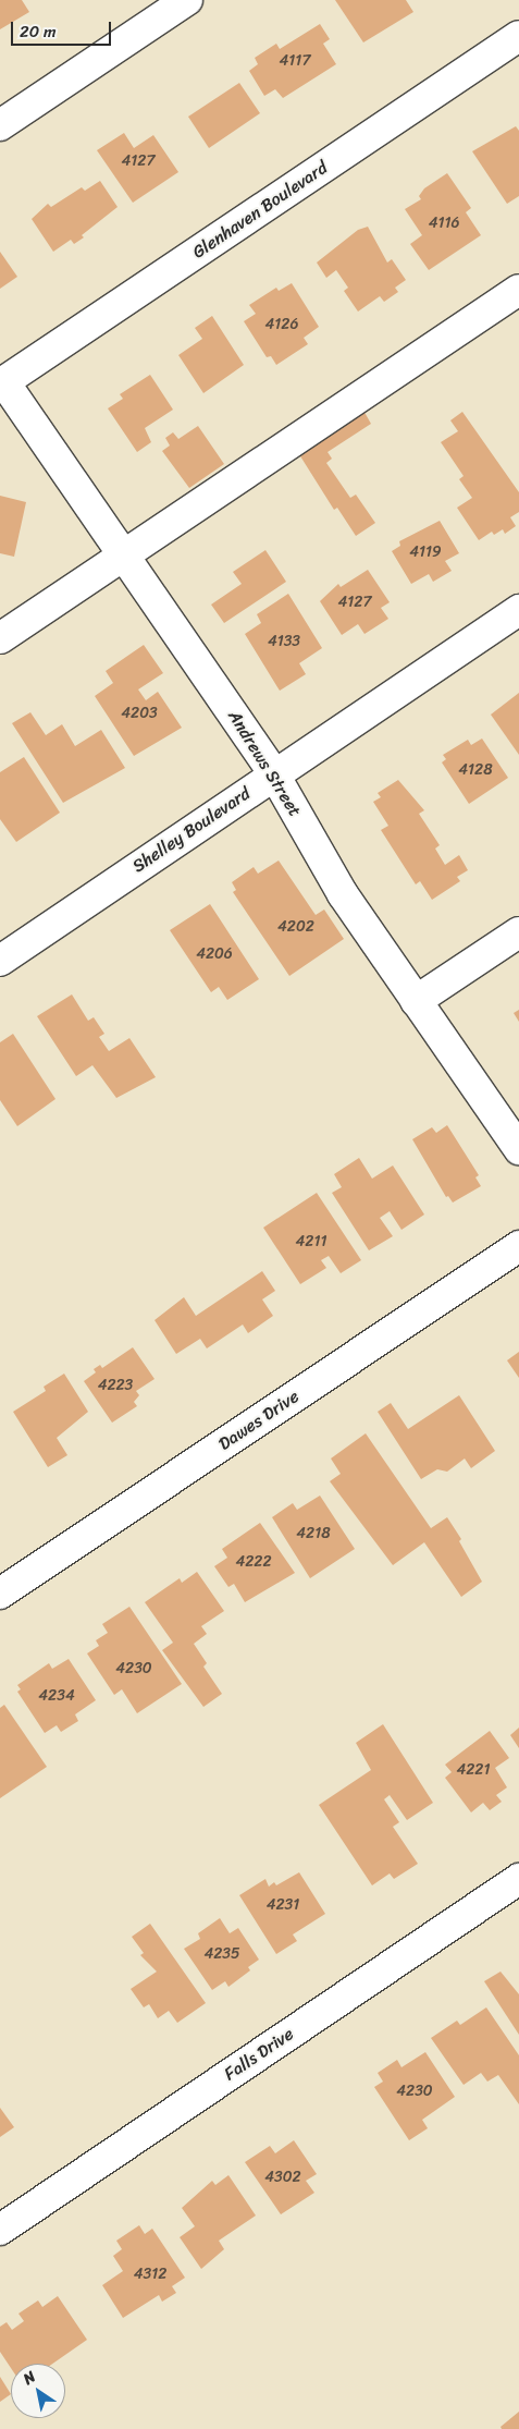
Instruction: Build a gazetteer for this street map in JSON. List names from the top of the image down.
{
  "streets": {
    "street": [
      "Glenhaven Boulevard",
      "Andrews Street",
      "Shelley Boulevard",
      "Dawes Drive",
      "Falls Drive"
    ]
  },
  "crossings": [
    ["Glenhaven Boulevard", "Andrews Street"],
    ["Andrews Street", "Shelley Boulevard"]
  ],
  "house_numbers": [
    "4117",
    "4127",
    "4116",
    "4126",
    "4119",
    "4127",
    "4133",
    "4203",
    "4128",
    "4202",
    "4206",
    "4211",
    "4223",
    "4218",
    "4222",
    "4230",
    "4234",
    "4221",
    "4231",
    "4235",
    "4230",
    "4302",
    "4312"
  ],
  "scale_bar": "20 m",
  "north": "top left"
}
